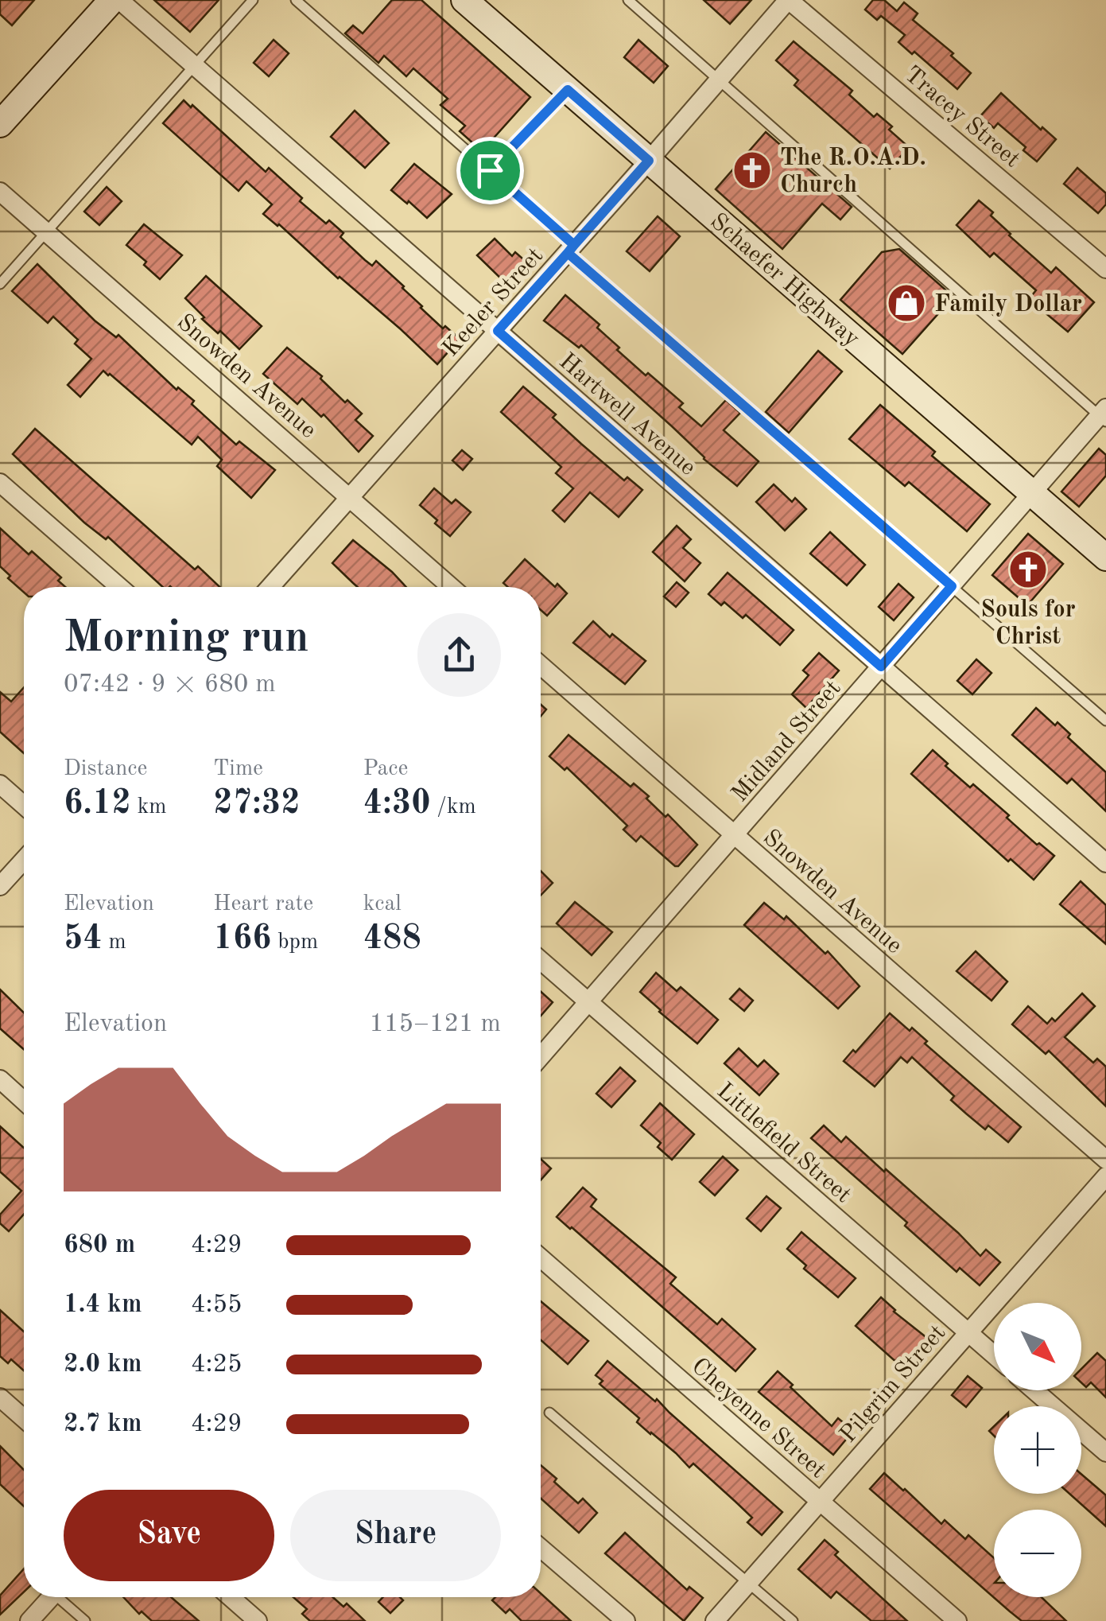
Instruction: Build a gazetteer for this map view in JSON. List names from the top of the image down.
{
  "streets": {
    "street": [
      "Tracey Street",
      "Schaefer Highway",
      "Keeler Street",
      "Snowden Avenue",
      "Hartwell Avenue",
      "Midland Street",
      "Littlefield Street",
      "Pilgrim Street",
      "Cheyenne Street"
    ]
  },
  "crossings": [
    ["Tracey Street", "Keeler Street"],
    ["Schaefer Highway", "Keeler Street"],
    ["Schaefer Highway", "Midland Street"],
    ["Keeler Street", "Snowden Avenue"],
    ["Keeler Street", "Hartwell Avenue"],
    ["Snowden Avenue", "Midland Street"],
    ["Hartwell Avenue", "Midland Street"],
    ["Midland Street", "Littlefield Street"],
    ["Littlefield Street", "Pilgrim Street"],
    ["Pilgrim Street", "Cheyenne Street"]
  ],
  "places": {
    "church": ["The R.O.A.D. Church", "Souls for Christ"],
    "shop": ["Family Dollar"]
  },
  "north": "bottom right",
  "page": {
    "heading": ["Morning run", "07:42 · 9 × 680 m"],
    "stats": [
      ["Distance", "6.12 km"],
      ["Time", "27:32"],
      ["Pace", "4:30 /km"],
      ["Elevation", "54 m"],
      ["Heart rate", "166 bpm"],
      ["kcal", "488"]
    ],
    "chart": ["Elevation", "115–121 m"],
    "list": [
      {
        "name": "680 m",
        "note": "4:29"
      },
      {
        "name": "1.4 km",
        "note": "4:55"
      },
      {
        "name": "2.0 km",
        "note": "4:25"
      },
      {
        "name": "2.7 km",
        "note": "4:29"
      }
    ],
    "map_buttons": ["+", "−"],
    "buttons": ["Save", "Share"]
  }
}
